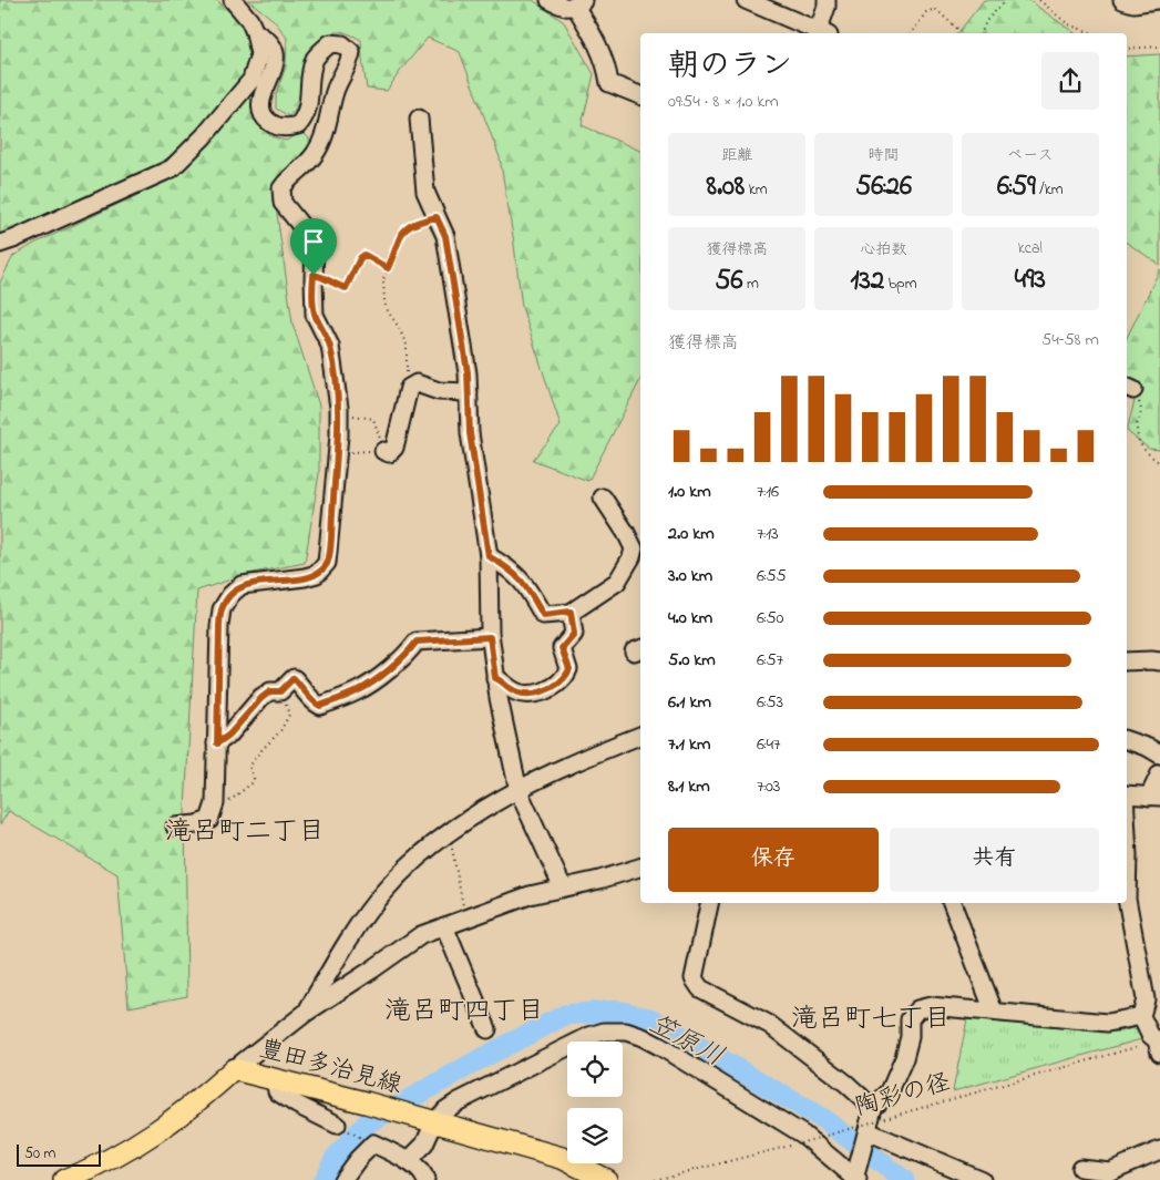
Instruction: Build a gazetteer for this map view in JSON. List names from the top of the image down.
{
  "streets": {
    "main road": ["豊田多治見線"],
    "path": ["陶彩の径"]
  },
  "districts": ["滝呂町二丁目", "滝呂町四丁目", "滝呂町七丁目"],
  "water": ["笠原川"],
  "scale_bar": "50 m",
  "page": {
    "heading": ["朝のラン", "09:54 · 8 × 1.0 km"],
    "stats": [
      ["距離", "8.08 km"],
      ["時間", "56:26"],
      ["ペース", "6:59 /km"],
      ["獲得標高", "56 m"],
      ["心拍数", "132 bpm"],
      ["kcal", "493"]
    ],
    "chart": ["獲得標高", "54–58 m"],
    "list": [
      {
        "name": "1.0 km",
        "note": "7:16"
      },
      {
        "name": "2.0 km",
        "note": "7:13"
      },
      {
        "name": "3.0 km",
        "note": "6:55"
      },
      {
        "name": "4.0 km",
        "note": "6:50"
      },
      {
        "name": "5.0 km",
        "note": "6:57"
      },
      {
        "name": "6.1 km",
        "note": "6:53"
      },
      {
        "name": "7.1 km",
        "note": "6:47"
      },
      {
        "name": "8.1 km",
        "note": "7:03"
      }
    ],
    "buttons": ["保存", "共有"],
    "scale": "50 m"
  }
}
